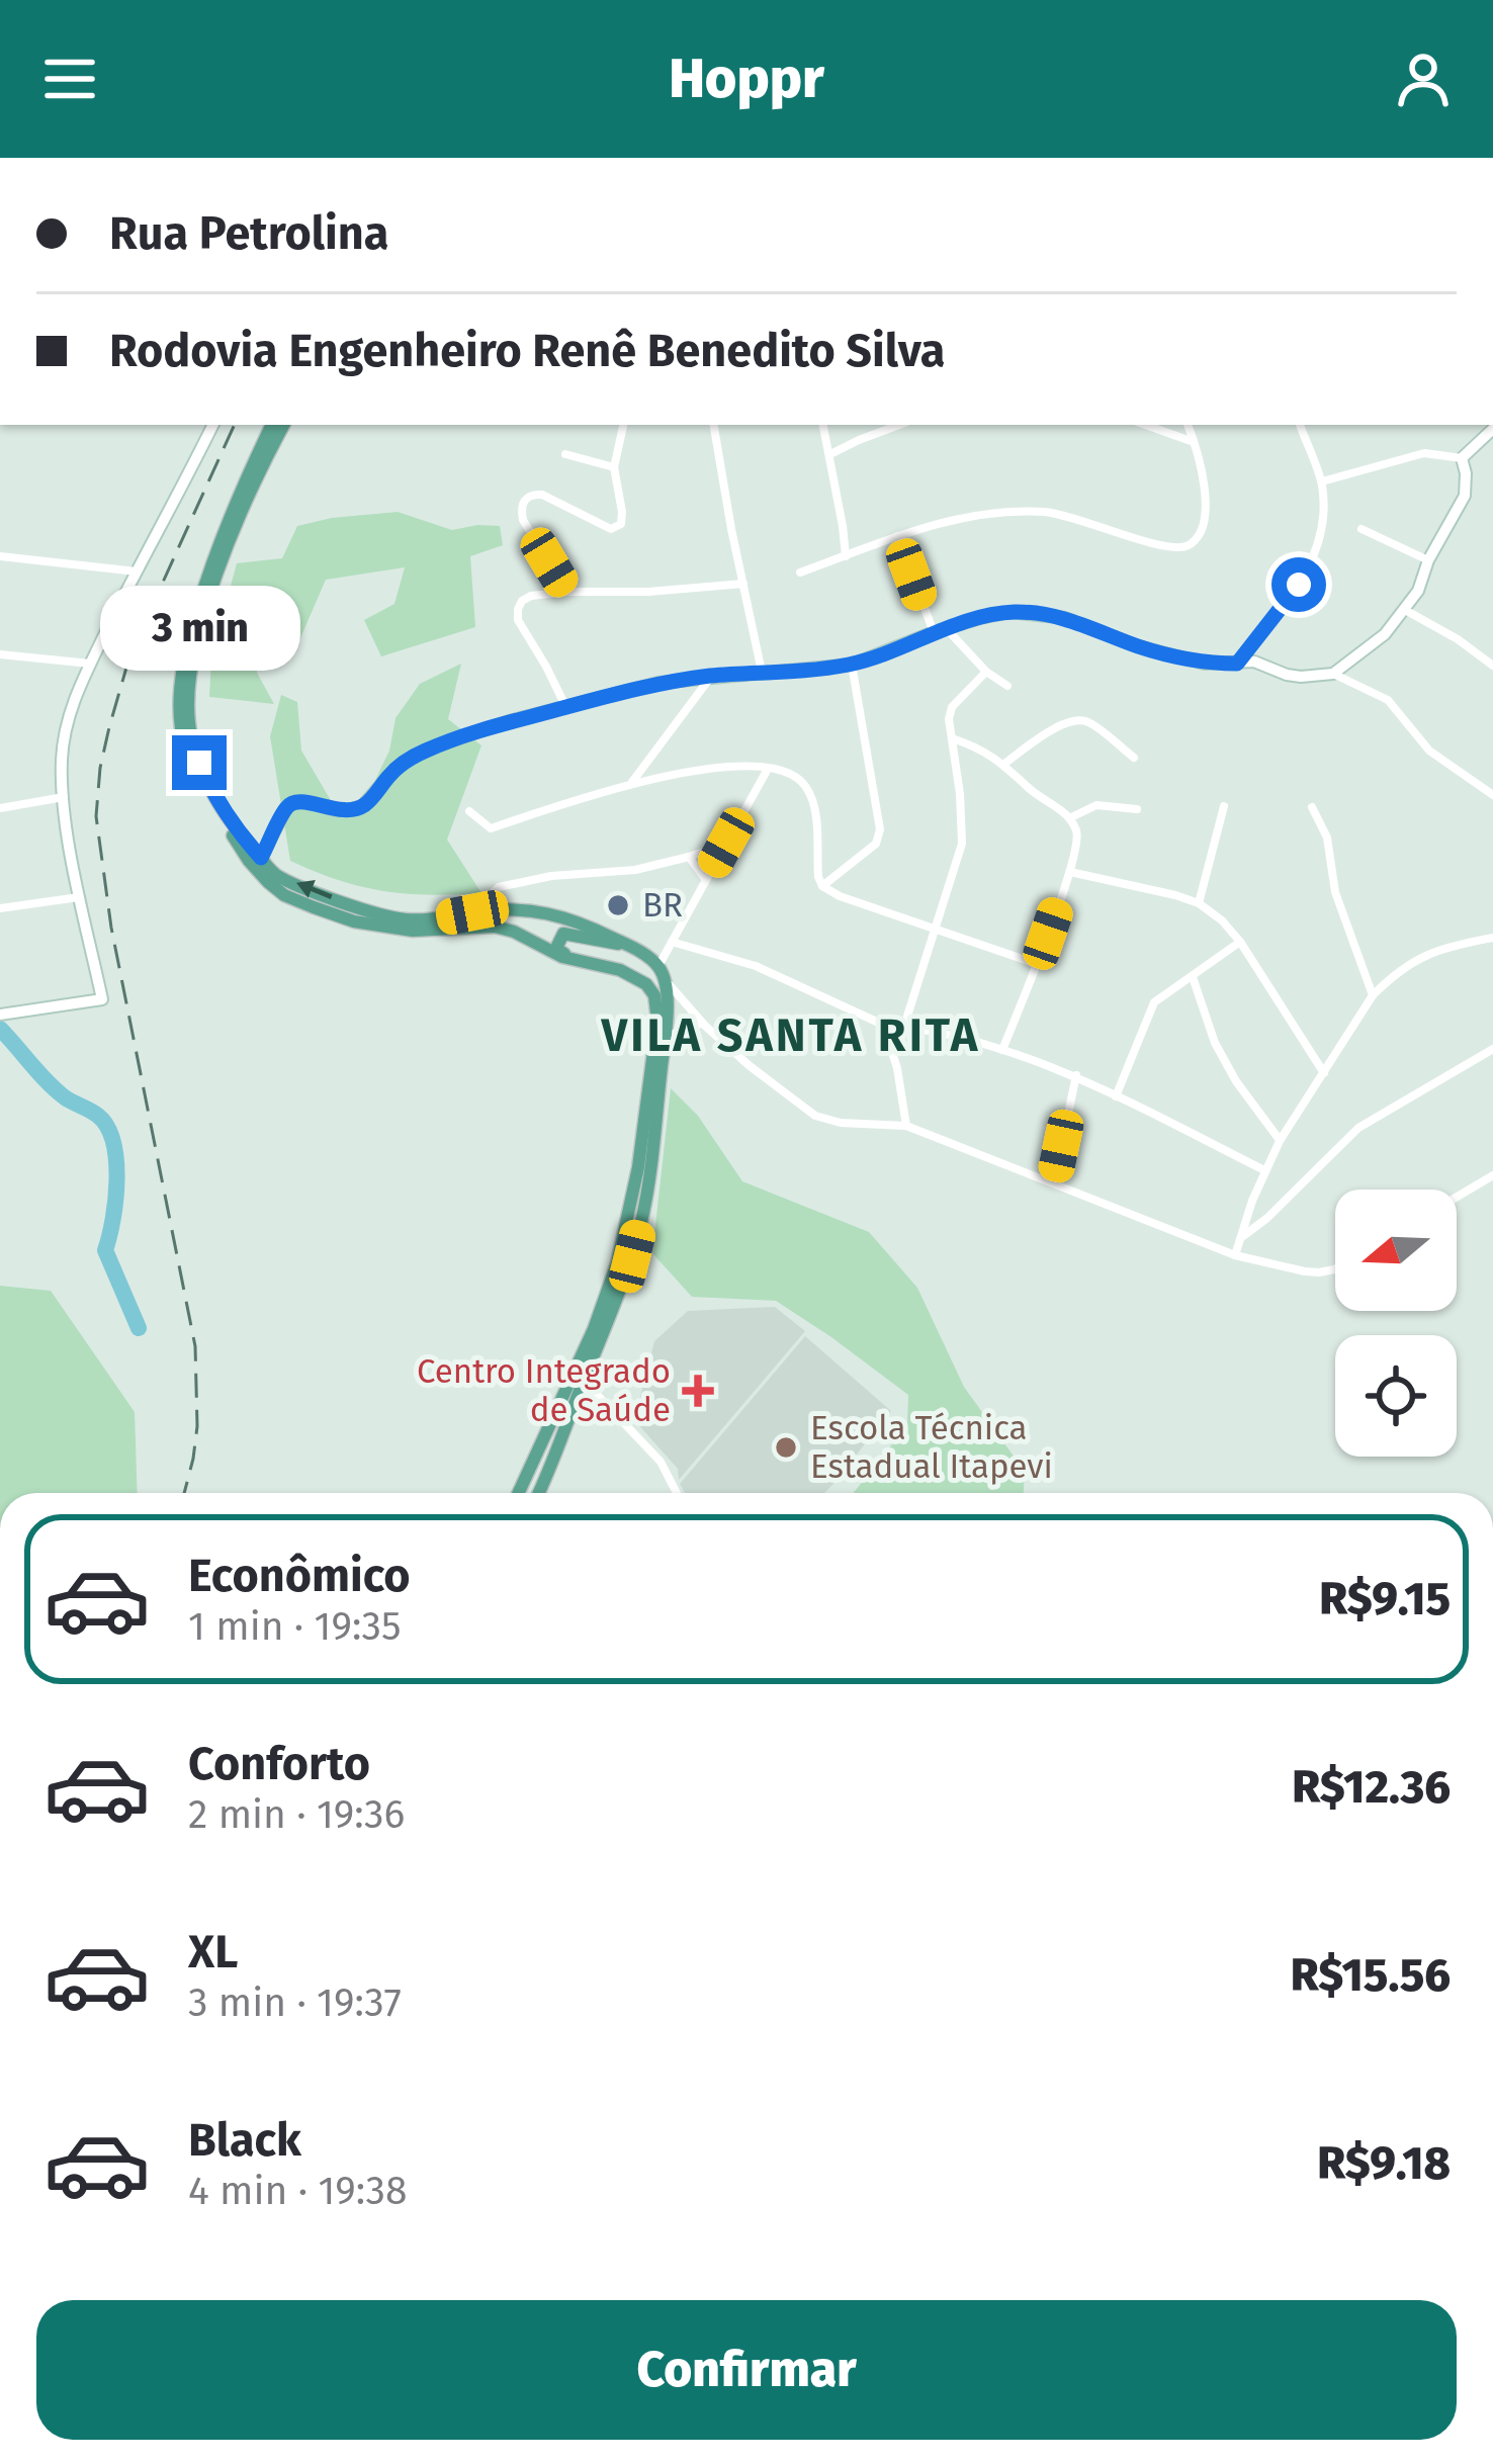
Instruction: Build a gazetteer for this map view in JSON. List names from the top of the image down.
{
  "districts": ["VILA SANTA RITA"],
  "places": {
    "other": ["BR", "Escola Técnica Estadual Itapevi"],
    "health": ["Centro Integrado de Saúde"]
  },
  "north": "left",
  "page": {
    "header": "Hoppr",
    "banner": ["Rua Petrolina", "Rodovia Engenheiro Renê Benedito Silva"],
    "bubble": "3 min",
    "list": [
      {
        "name": "Econômico",
        "note": "1 min · 19:35",
        "value": "R$9.15"
      },
      {
        "name": "Conforto",
        "note": "2 min · 19:36",
        "value": "R$12.36"
      },
      {
        "name": "XL",
        "note": "3 min · 19:37",
        "value": "R$15.56"
      },
      {
        "name": "Black",
        "note": "4 min · 19:38",
        "value": "R$9.18"
      }
    ],
    "buttons": "Confirmar"
  }
}
